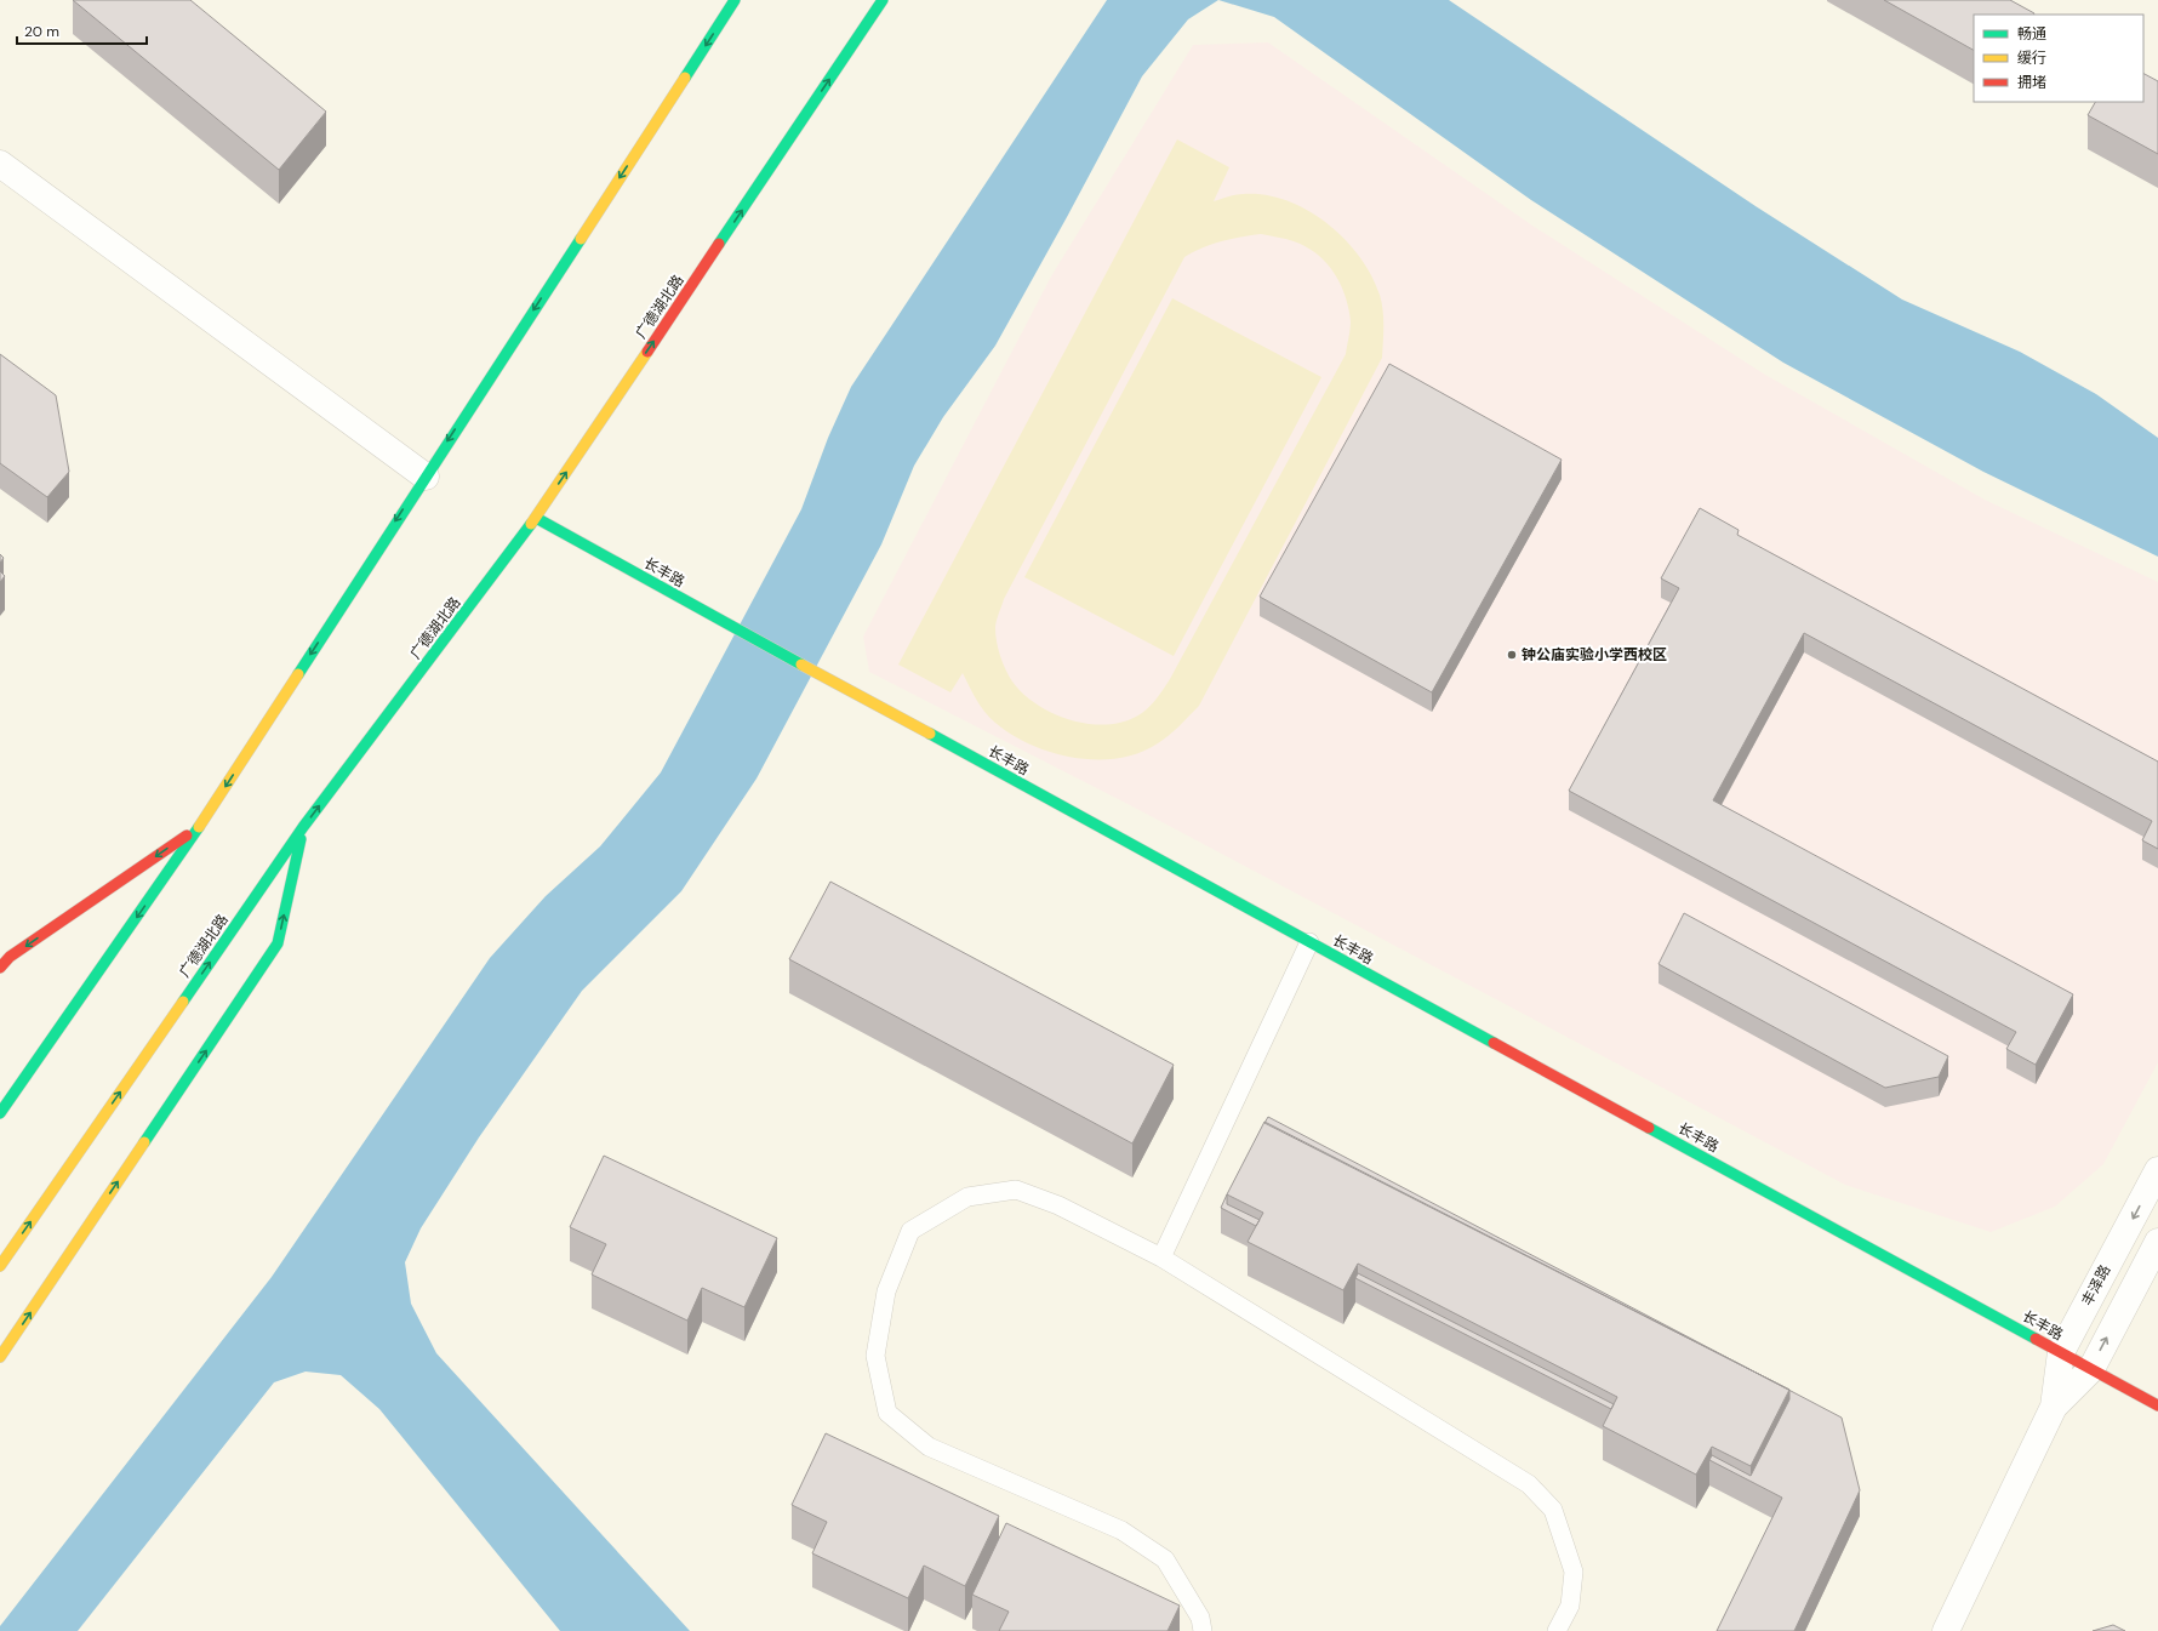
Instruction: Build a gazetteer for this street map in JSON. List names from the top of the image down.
{
  "streets": {
    "main road": ["广德湖北路", "长丰路"],
    "street": ["丰泽路"]
  },
  "crossings": [
    ["广德湖北路", "长丰路"],
    ["长丰路", "丰泽路"]
  ],
  "places": ["钟公庙实验小学西校区"],
  "legend": ["畅通", "缓行", "拥堵"],
  "scale_bar": "20 m"
}
